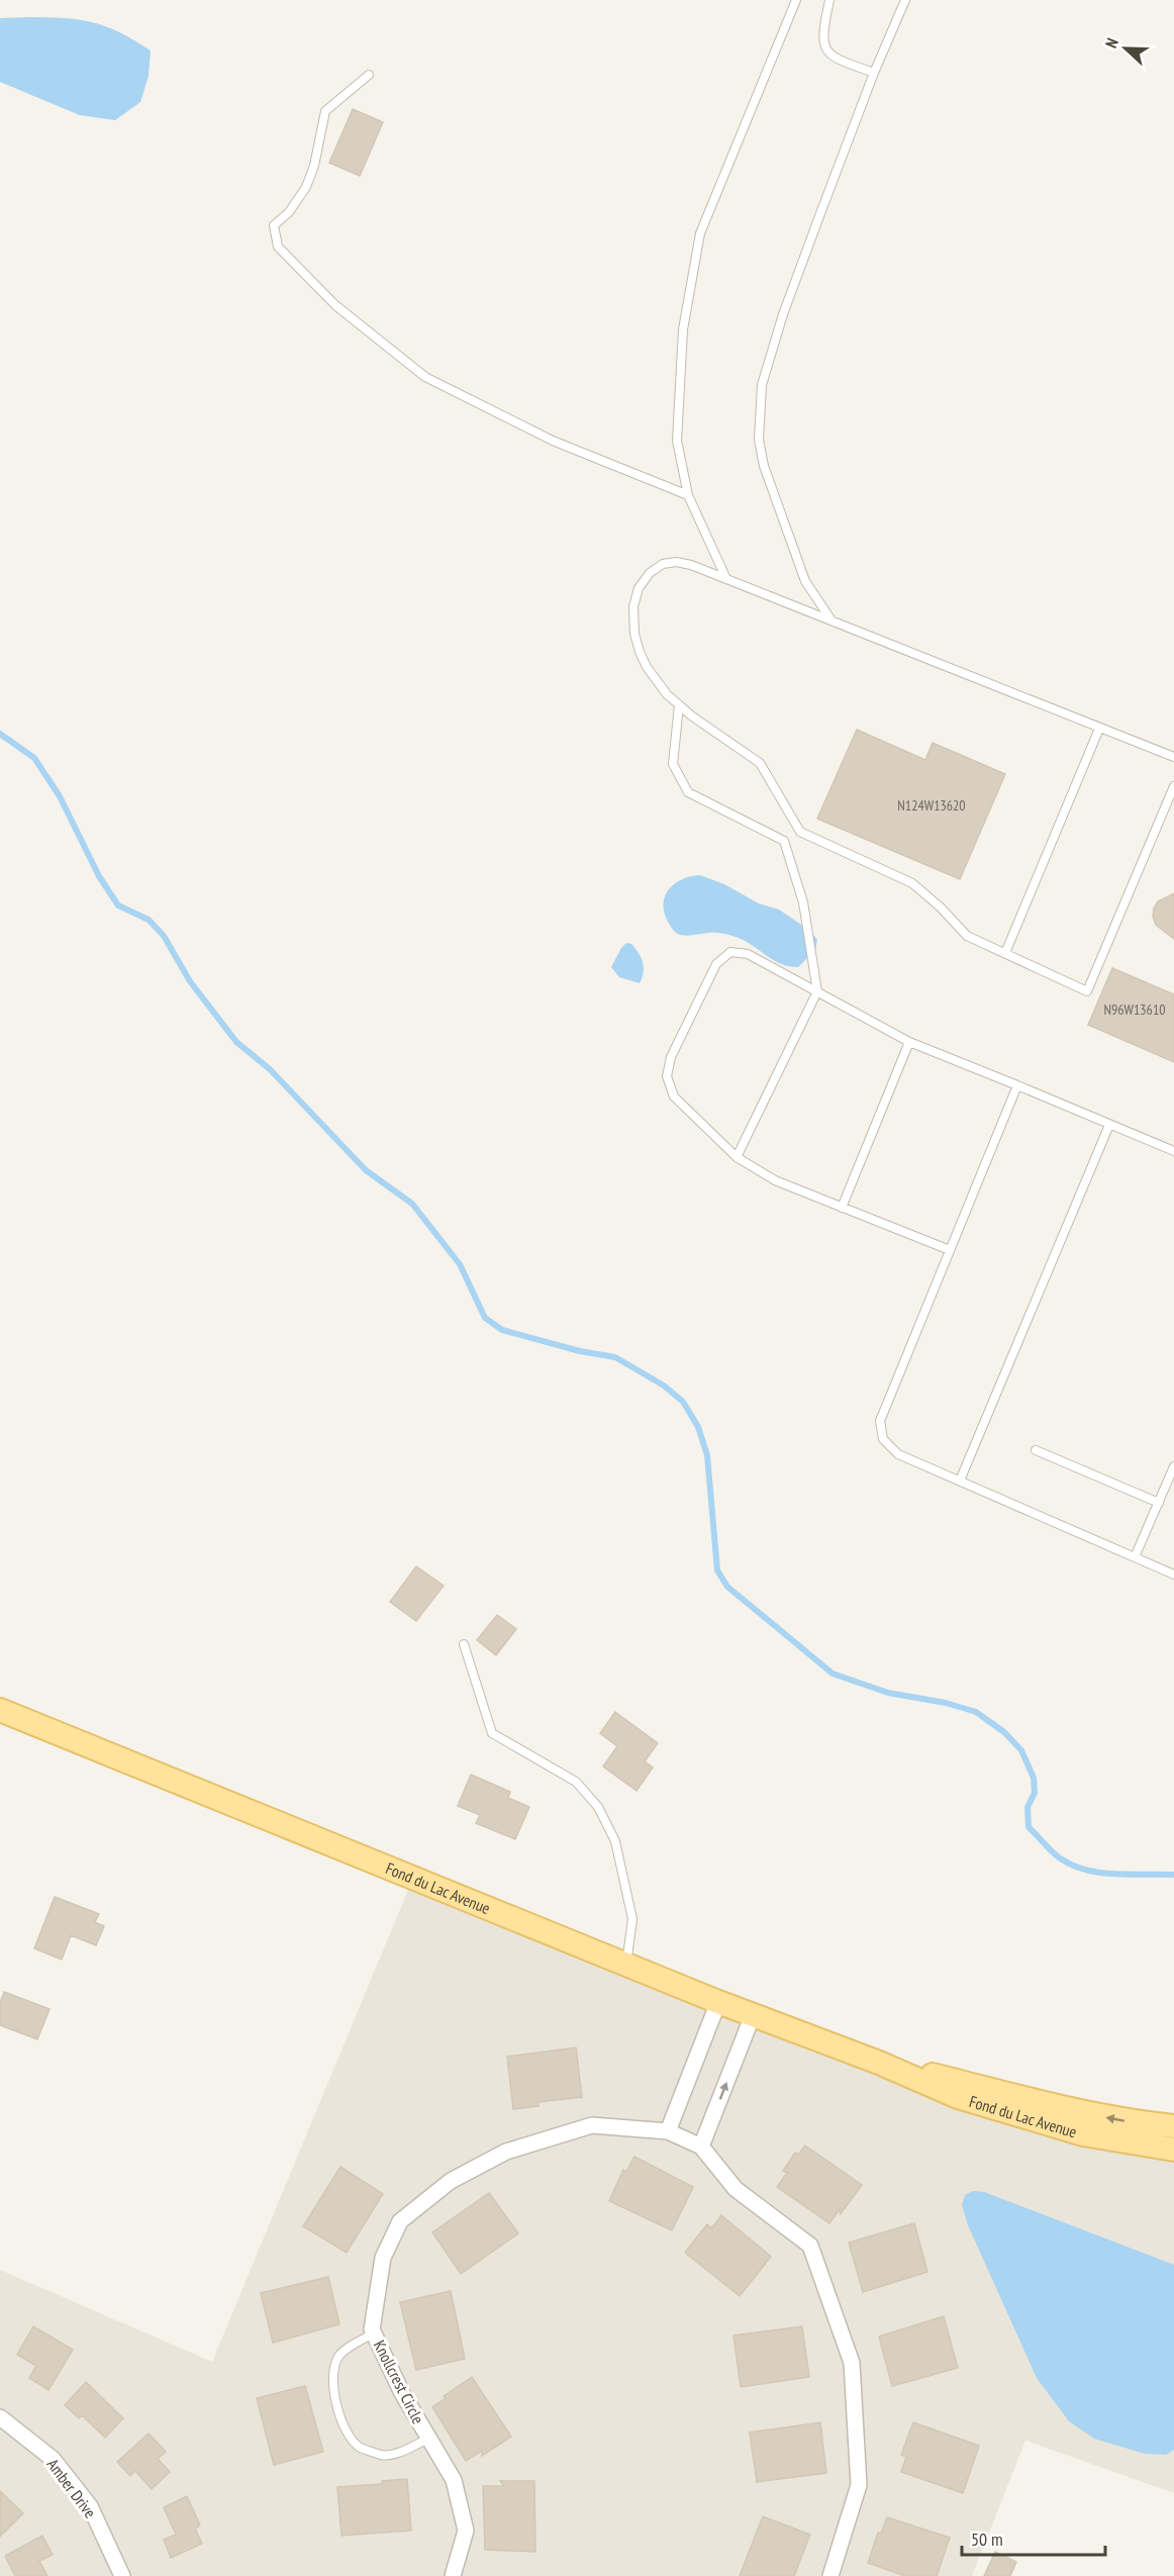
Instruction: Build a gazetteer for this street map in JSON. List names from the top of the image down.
{
  "streets": {
    "main road": ["Fond du Lac Avenue"],
    "street": ["Knollcrest Circle", "Amber Drive"]
  },
  "house_numbers": ["N124W13620", "N96W13610"],
  "scale_bar": "50 m",
  "north": "left"
}
